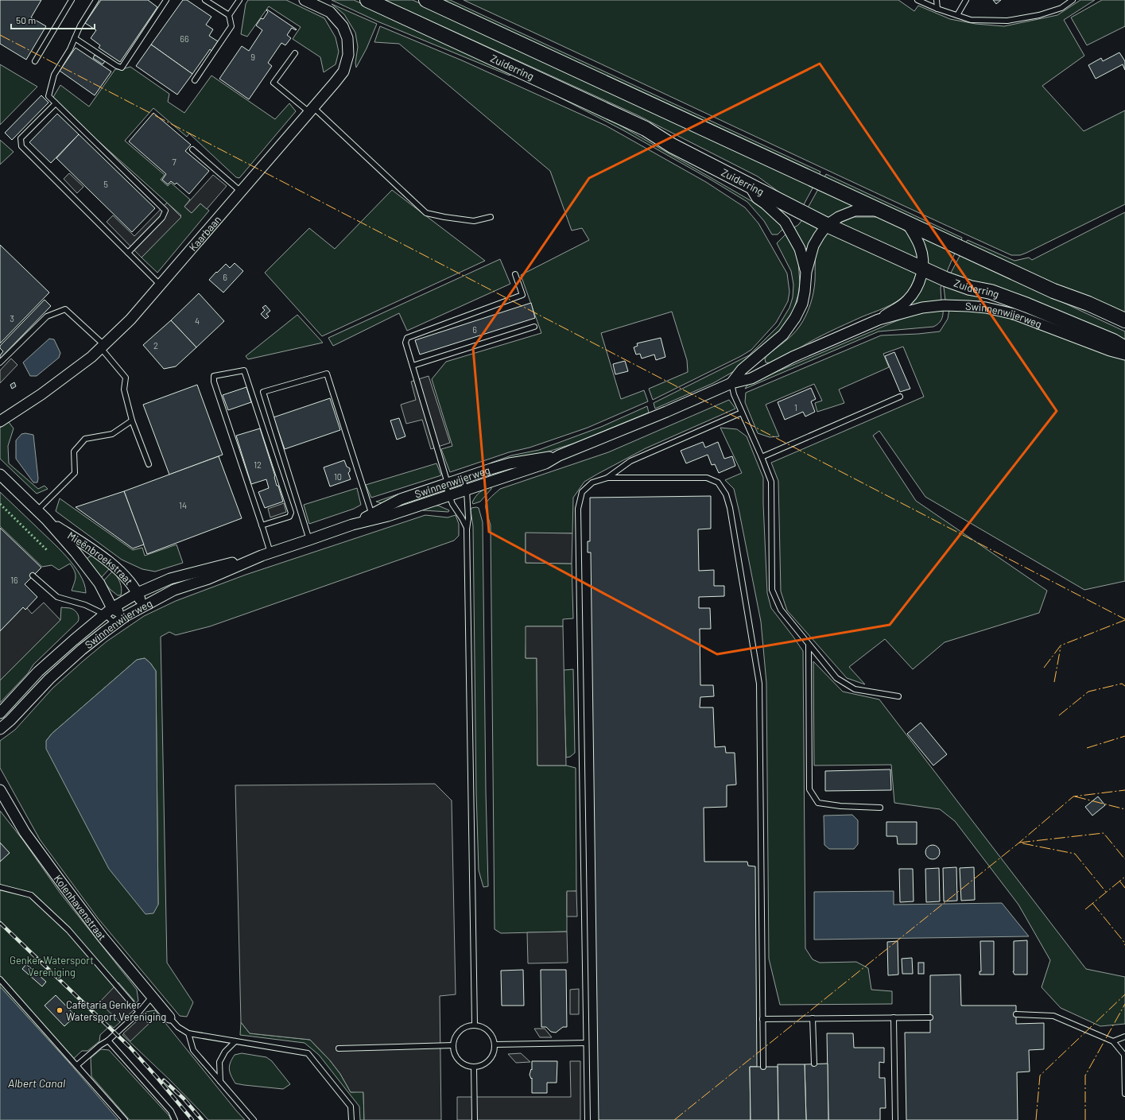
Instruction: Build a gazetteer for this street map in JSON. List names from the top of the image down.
{
  "streets": {
    "main road": ["Zuiderring"],
    "street": [
      "Kaarbaan",
      "Swinnenwijerweg",
      "Mieënbroekstraat",
      "Kolenhavenstraat"
    ]
  },
  "crossings": [
    ["Zuiderring", "Swinnenwijerweg"],
    ["Swinnenwijerweg", "Mieënbroekstraat"]
  ],
  "water": ["Albert Canal"],
  "parks": ["Genker Watersport Vereniging"],
  "places": ["Cafetaria Genker Watersport Vereniging"],
  "house_numbers": [
    "66",
    "9",
    "7",
    "5",
    "6",
    "3",
    "4",
    "6",
    "2",
    "1",
    "12",
    "10",
    "14",
    "16"
  ],
  "scale_bar": "50 m"
}
